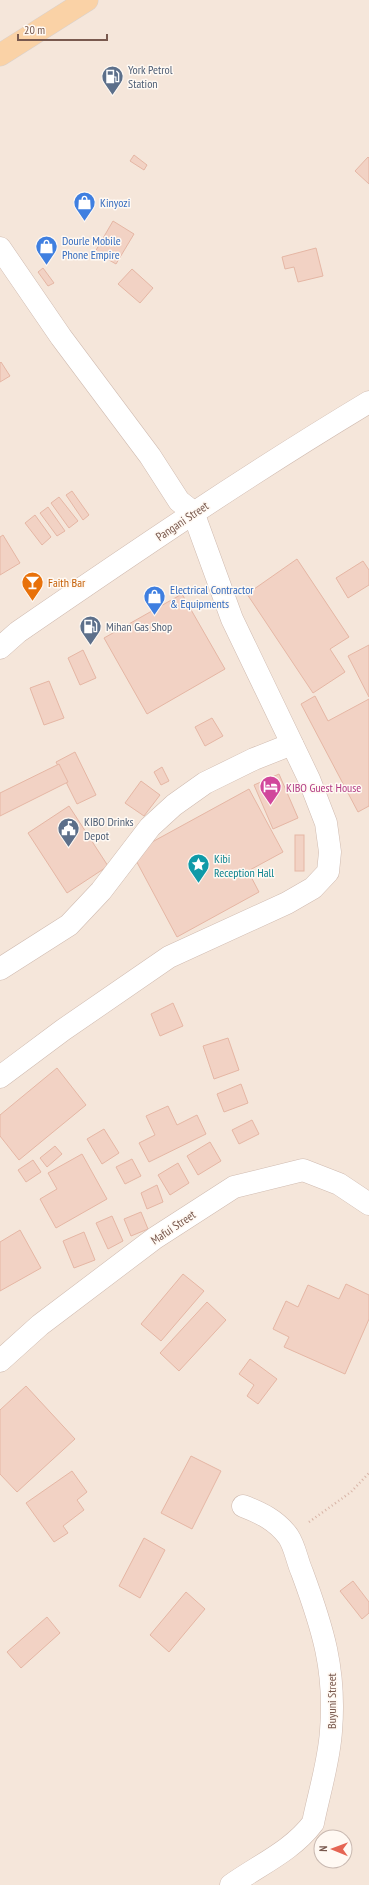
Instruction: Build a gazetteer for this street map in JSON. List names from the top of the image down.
{
  "streets": {
    "street": ["Pangani Street", "Mafui Street", "Buyuni Street"]
  },
  "places": {
    "fuel station": ["York Petrol Station", "Mihan Gas Shop"],
    "shop": ["Kinyozi", "Dourle Mobile Phone Empire", "Electrical Contractor & Equipments"],
    "bar": ["Faith Bar"],
    "hotel": ["KIBO Guest House"],
    "public building": ["KIBO Drinks Depot"],
    "place": ["Kibi Reception Hall"]
  },
  "scale_bar": "20 m",
  "north": "left"
}
